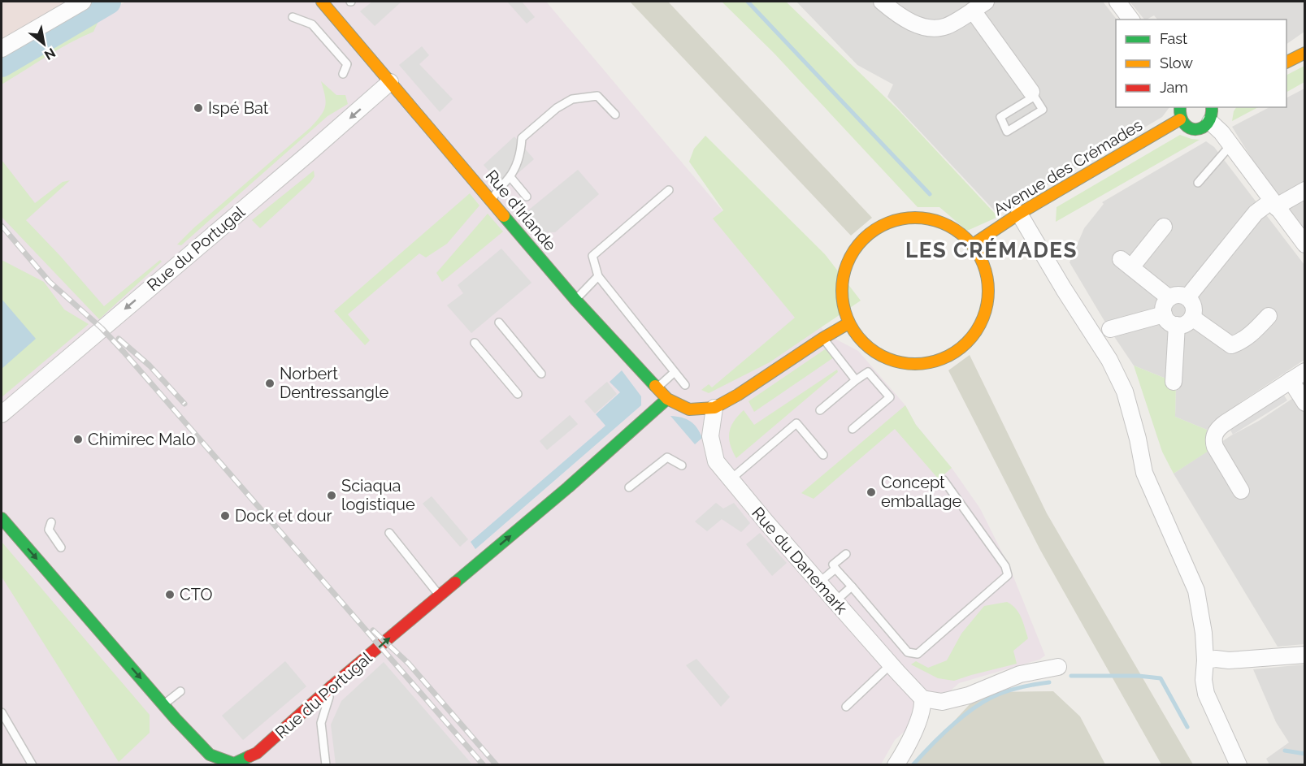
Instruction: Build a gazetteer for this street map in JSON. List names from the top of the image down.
{
  "streets": {
    "street": [
      "Avenue des Crémades",
      "Rue d'Irlande",
      "Rue du Portugal",
      "Rue du Danemark"
    ]
  },
  "crossings": [
    ["Rue d'Irlande", "Rue du Portugal"],
    ["Rue d'Irlande", "Rue du Danemark"]
  ],
  "districts": ["LES CRÉMADES"],
  "places": [
    "Ispé Bat",
    "Norbert Dentressangle",
    "Chimirec Malo",
    "Concept emballage",
    "Sciaqua logistique",
    "Dock et dour",
    "CTO"
  ],
  "legend": ["Fast", "Slow", "Jam"],
  "north": "bottom right"
}
